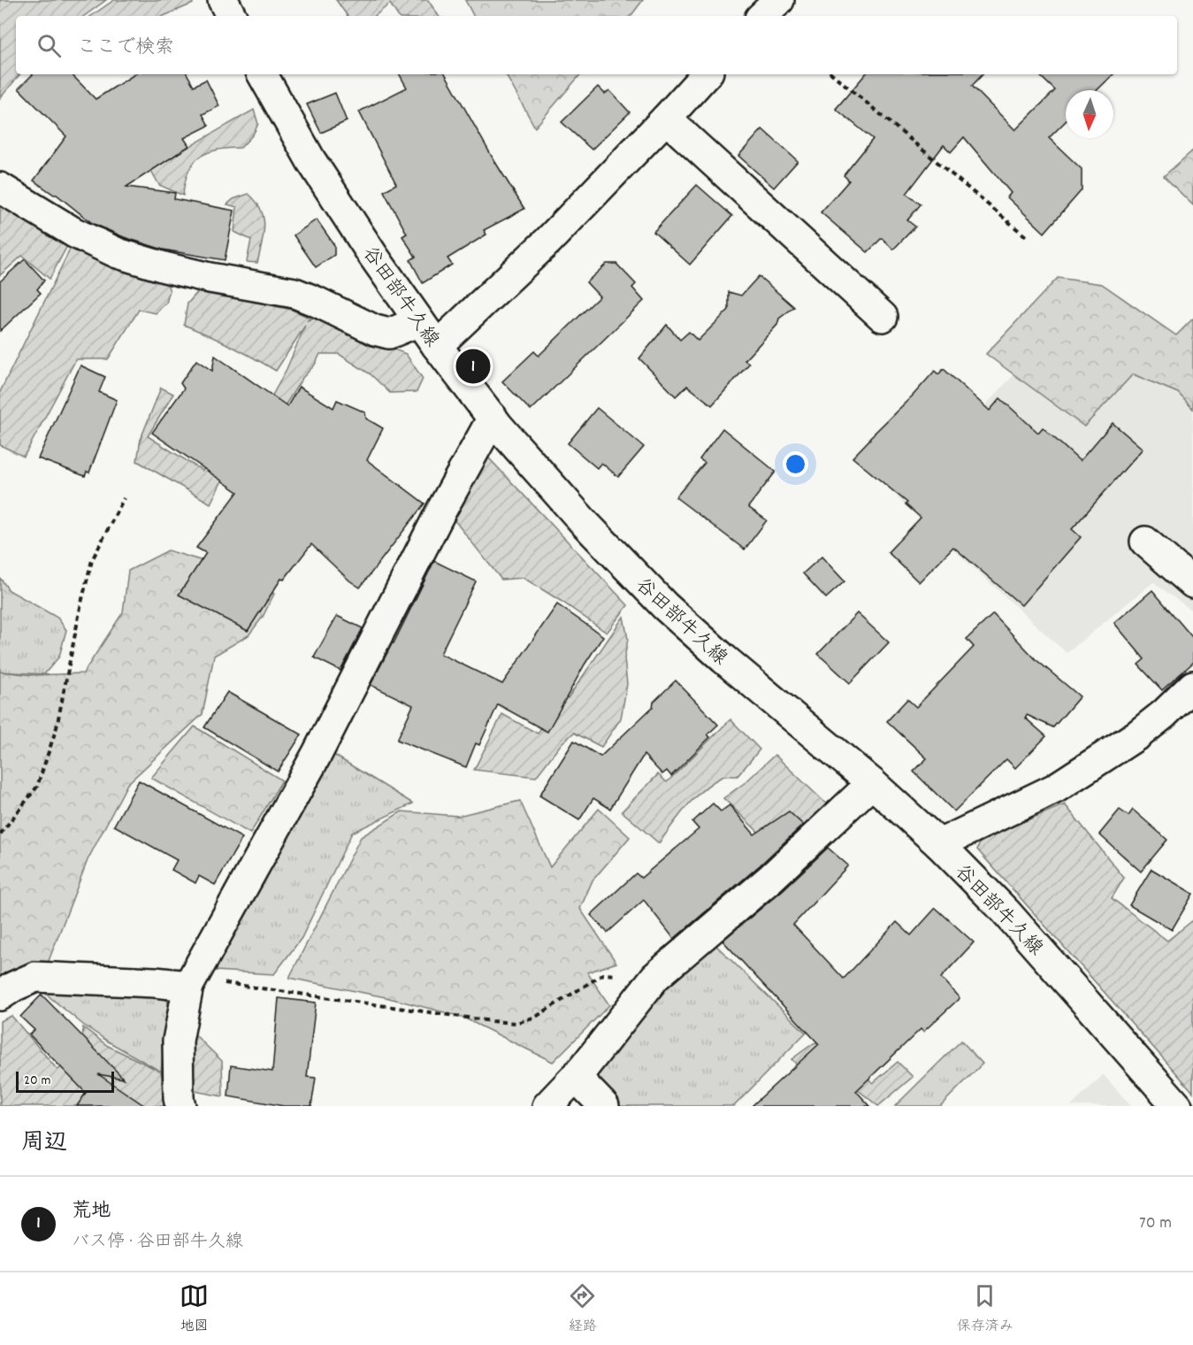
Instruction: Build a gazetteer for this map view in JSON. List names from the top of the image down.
{
  "streets": {
    "street": ["谷田部牛久線"]
  },
  "scale_bar": "20 m",
  "north": "bottom",
  "page": {
    "search": "ここで検索",
    "pins": "1",
    "scale": "20 m",
    "heading": "周辺",
    "list": [
      {
        "mark": "1",
        "name": "荒地",
        "note": "バス停 · 谷田部牛久線",
        "value": "70 m"
      }
    ],
    "nav": ["地図", "経路", "保存済み"]
  }
}
